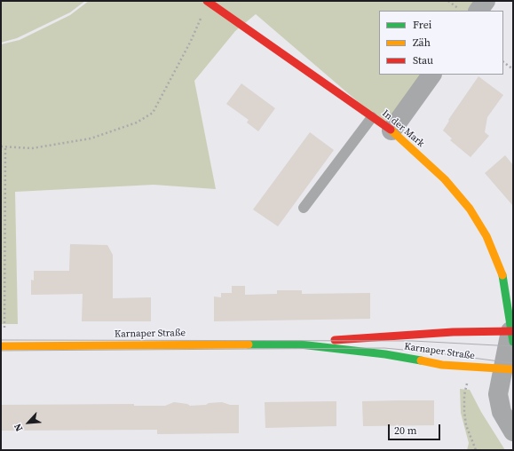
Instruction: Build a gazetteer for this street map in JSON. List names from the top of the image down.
{
  "streets": {
    "main road": ["In der Mark", "Karnaper Straße"]
  },
  "crossings": [
    ["In der Mark", "Karnaper Straße"]
  ],
  "legend": ["Frei", "Zäh", "Stau"],
  "scale_bar": "20 m",
  "north": "bottom left"
}
